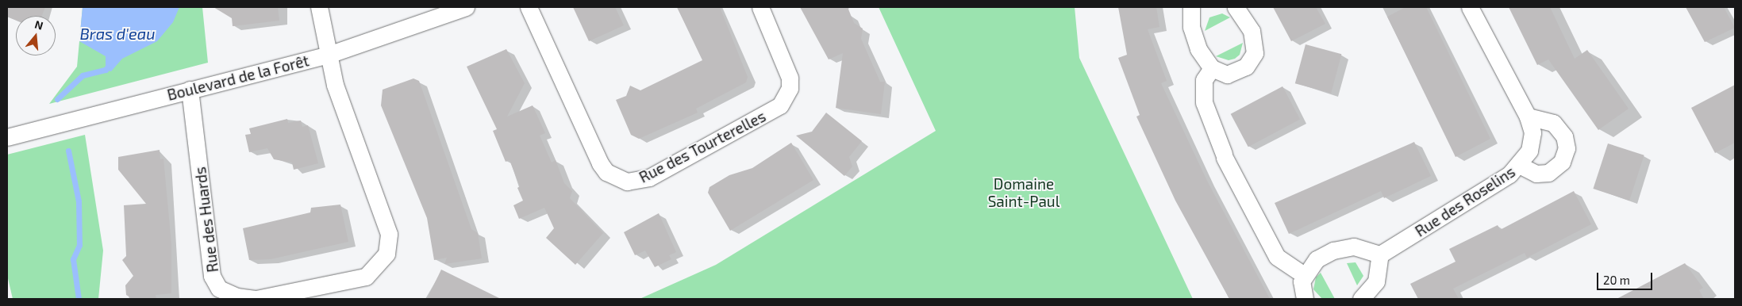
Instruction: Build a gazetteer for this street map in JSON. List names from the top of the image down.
{
  "streets": {
    "street": [
      "Boulevard de la Forêt",
      "Rue des Tourterelles",
      "Rue des Roselins",
      "Rue des Huards"
    ]
  },
  "crossings": [
    ["Boulevard de la Forêt", "Rue des Huards"]
  ],
  "water": ["Bras d'eau"],
  "parks": ["Domaine Saint-Paul"],
  "scale_bar": "20 m",
  "north": "top"
}
